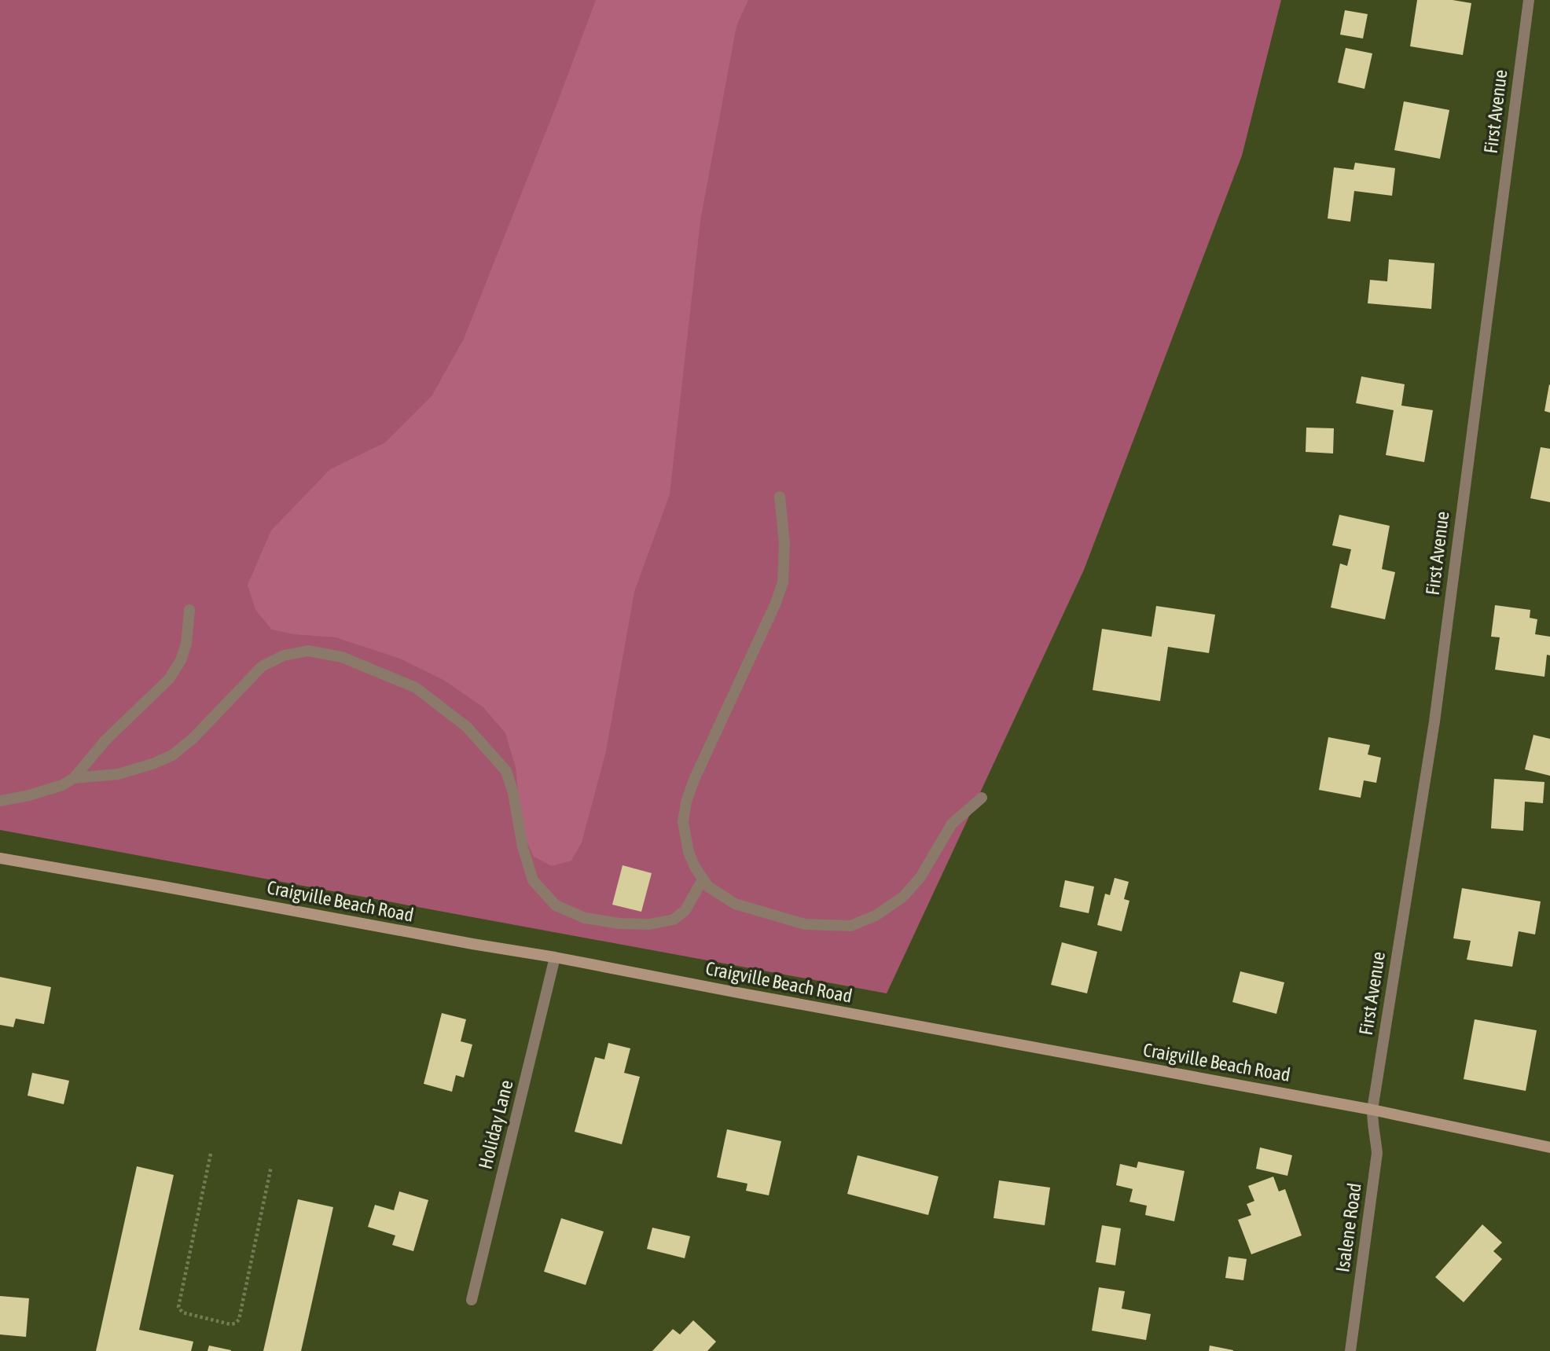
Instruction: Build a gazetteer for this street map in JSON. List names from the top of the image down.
{
  "streets": {
    "main road": ["Craigville Beach Road"],
    "street": ["First Avenue", "Holiday Lane", "Isalene Road"]
  },
  "crossings": [
    ["First Avenue", "Craigville Beach Road"],
    ["First Avenue", "Isalene Road"],
    ["Craigville Beach Road", "Holiday Lane"],
    ["Craigville Beach Road", "Isalene Road"]
  ]
}
